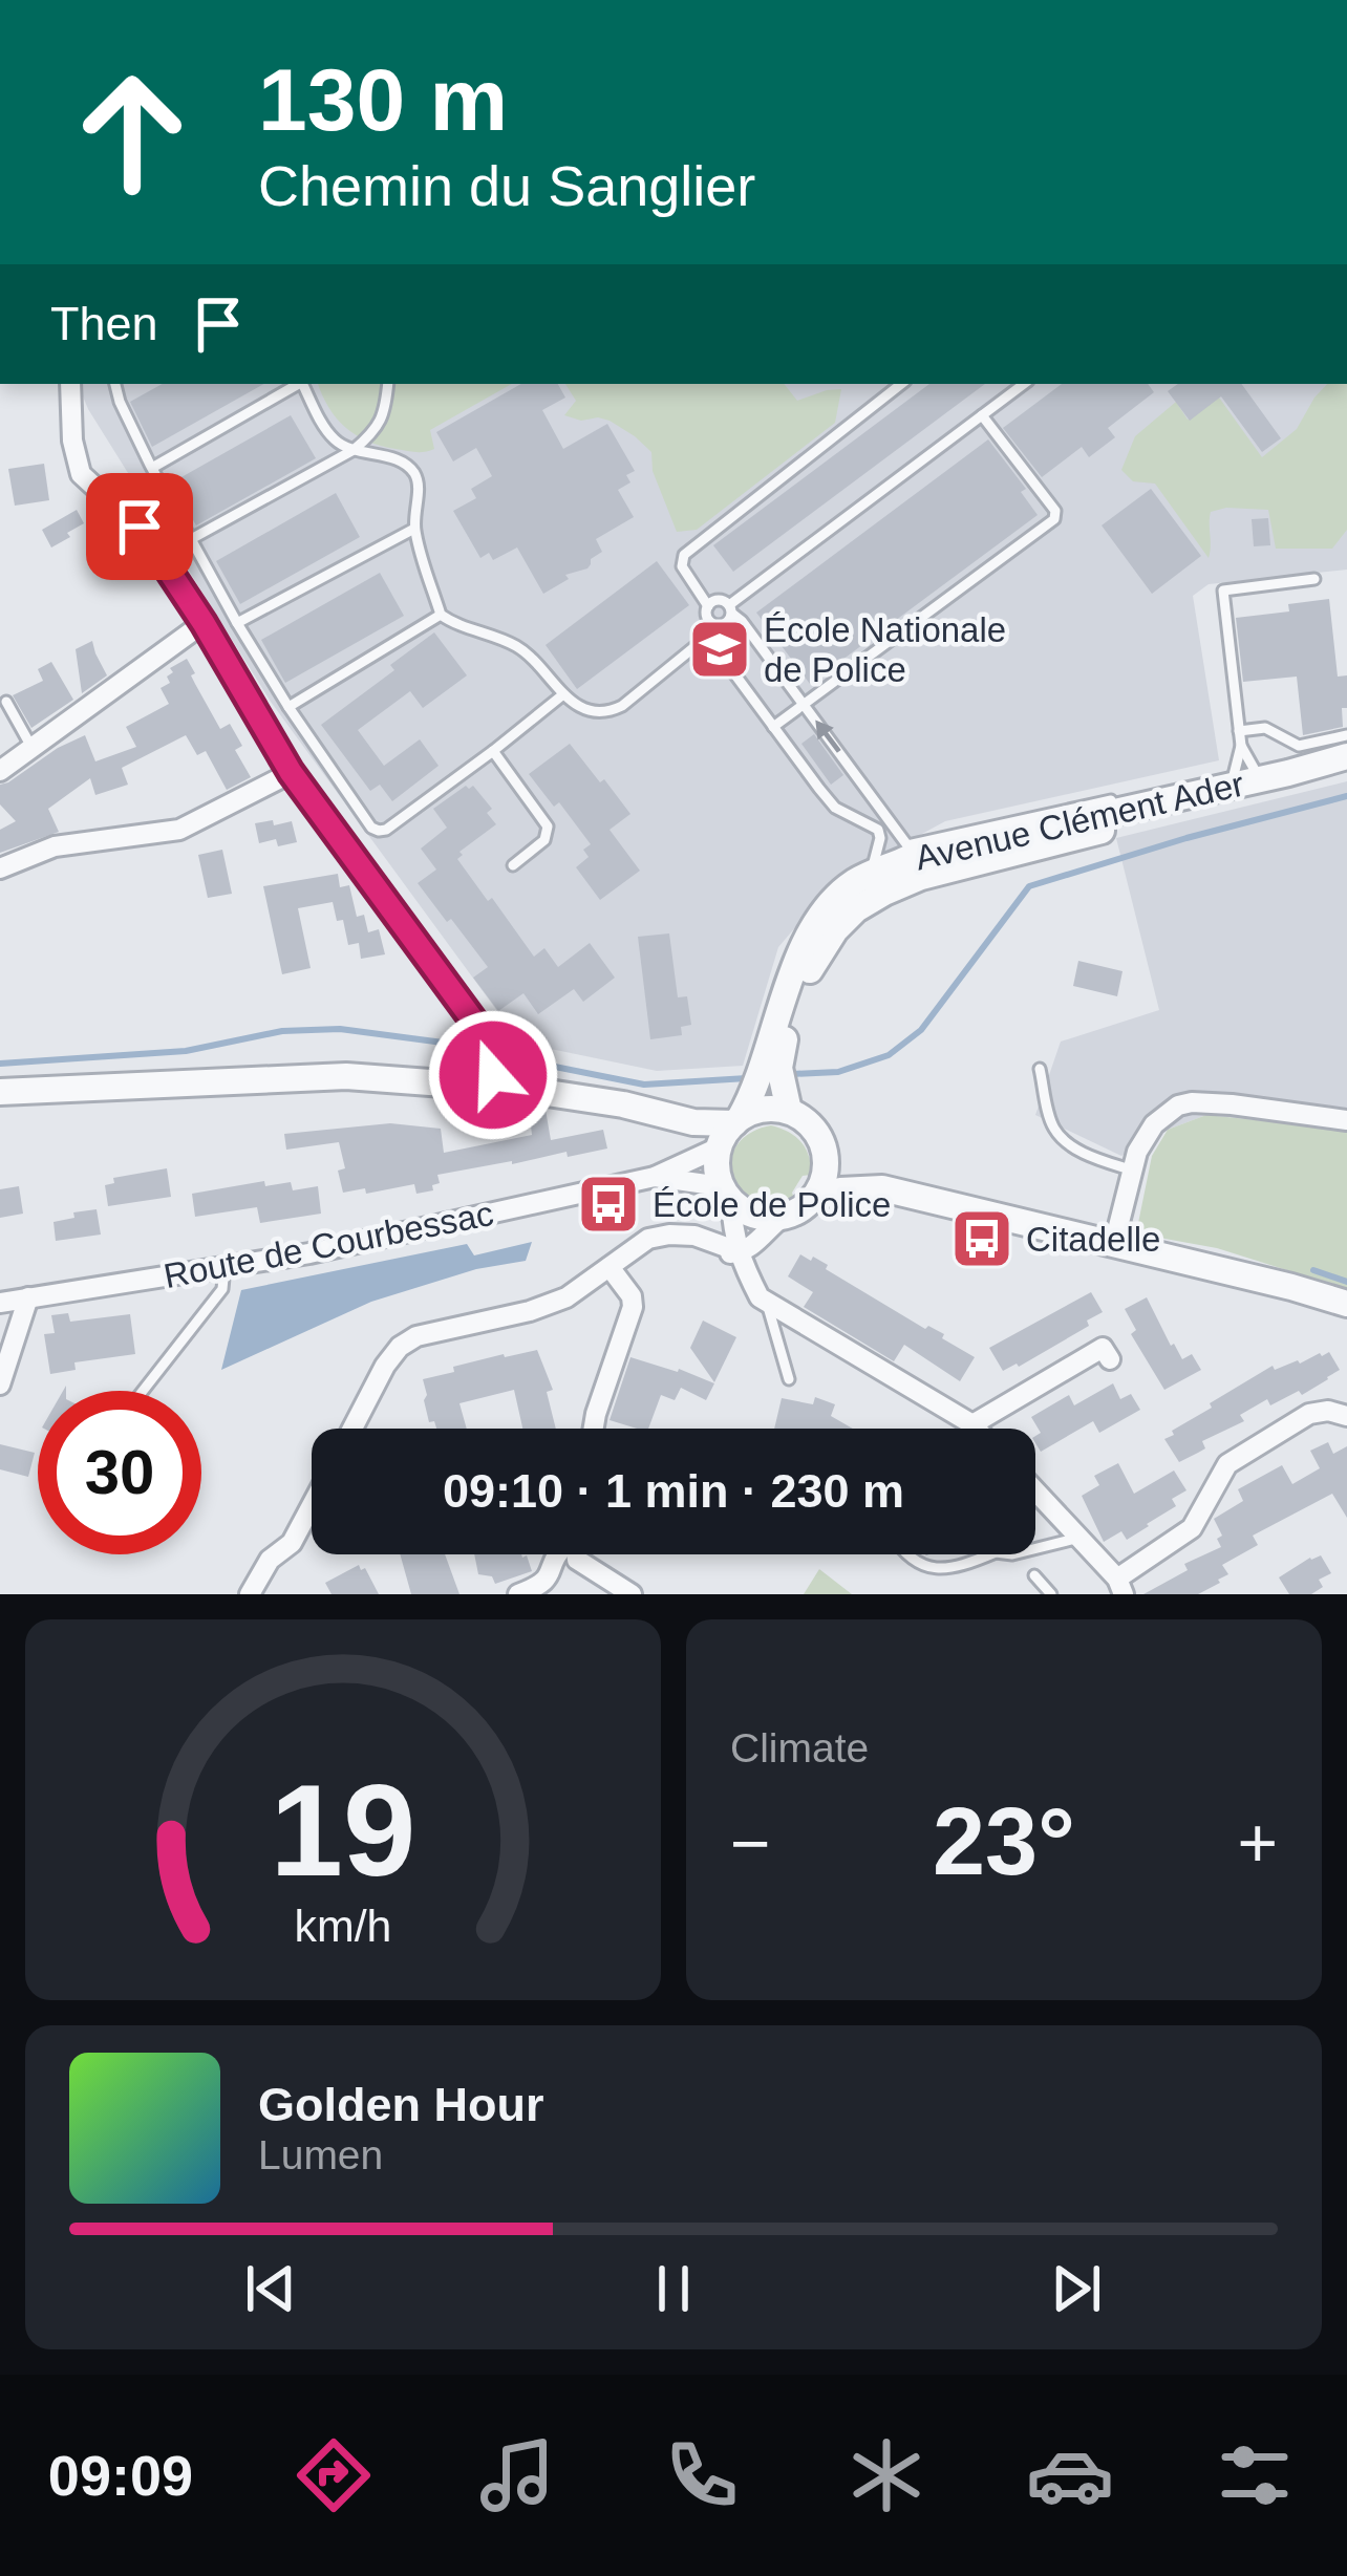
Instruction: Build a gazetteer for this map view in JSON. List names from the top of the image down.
{
  "streets": {
    "street": ["Avenue Clément Ader", "Route de Courbessac"]
  },
  "crossings": [
    ["Avenue Clément Ader", "Route de Courbessac"]
  ],
  "places": {
    "school or university": ["École Nationale de Police"],
    "bus stop": ["École de Police", "Citadelle"]
  },
  "page": {
    "turn": ["130 m", "Chemin du Sanglier"],
    "then": "Then",
    "limit": "30",
    "trip": "09:10 · 1 min · 230 m",
    "tile": "Climate",
    "heat": ["−", "23°", "+"],
    "song": ["Golden Hour", "Lumen"],
    "tabs": "09:09",
    "gauge": ["19", "km/h"]
  }
}
